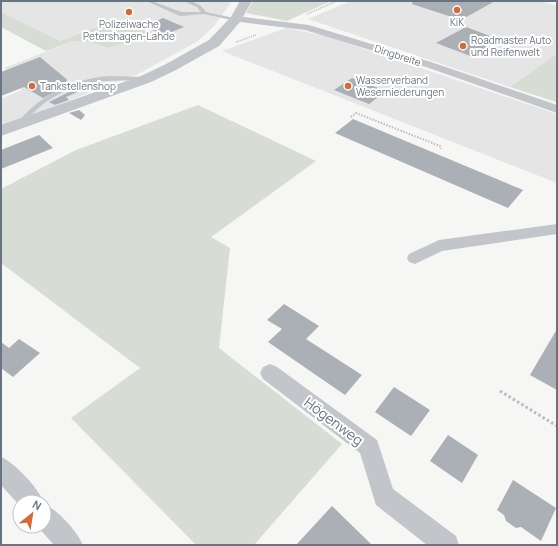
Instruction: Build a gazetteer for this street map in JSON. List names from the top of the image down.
{
  "streets": {
    "street": ["Dingbreite", "Högenweg"]
  },
  "places": [
    "KiK",
    "Polizeiwache Petershagen-Lahde",
    "Roadmaster Auto und Reifenwelt",
    "Tankstellenshop",
    "Wasserverband Weserniederungen"
  ],
  "north": "top right"
}
